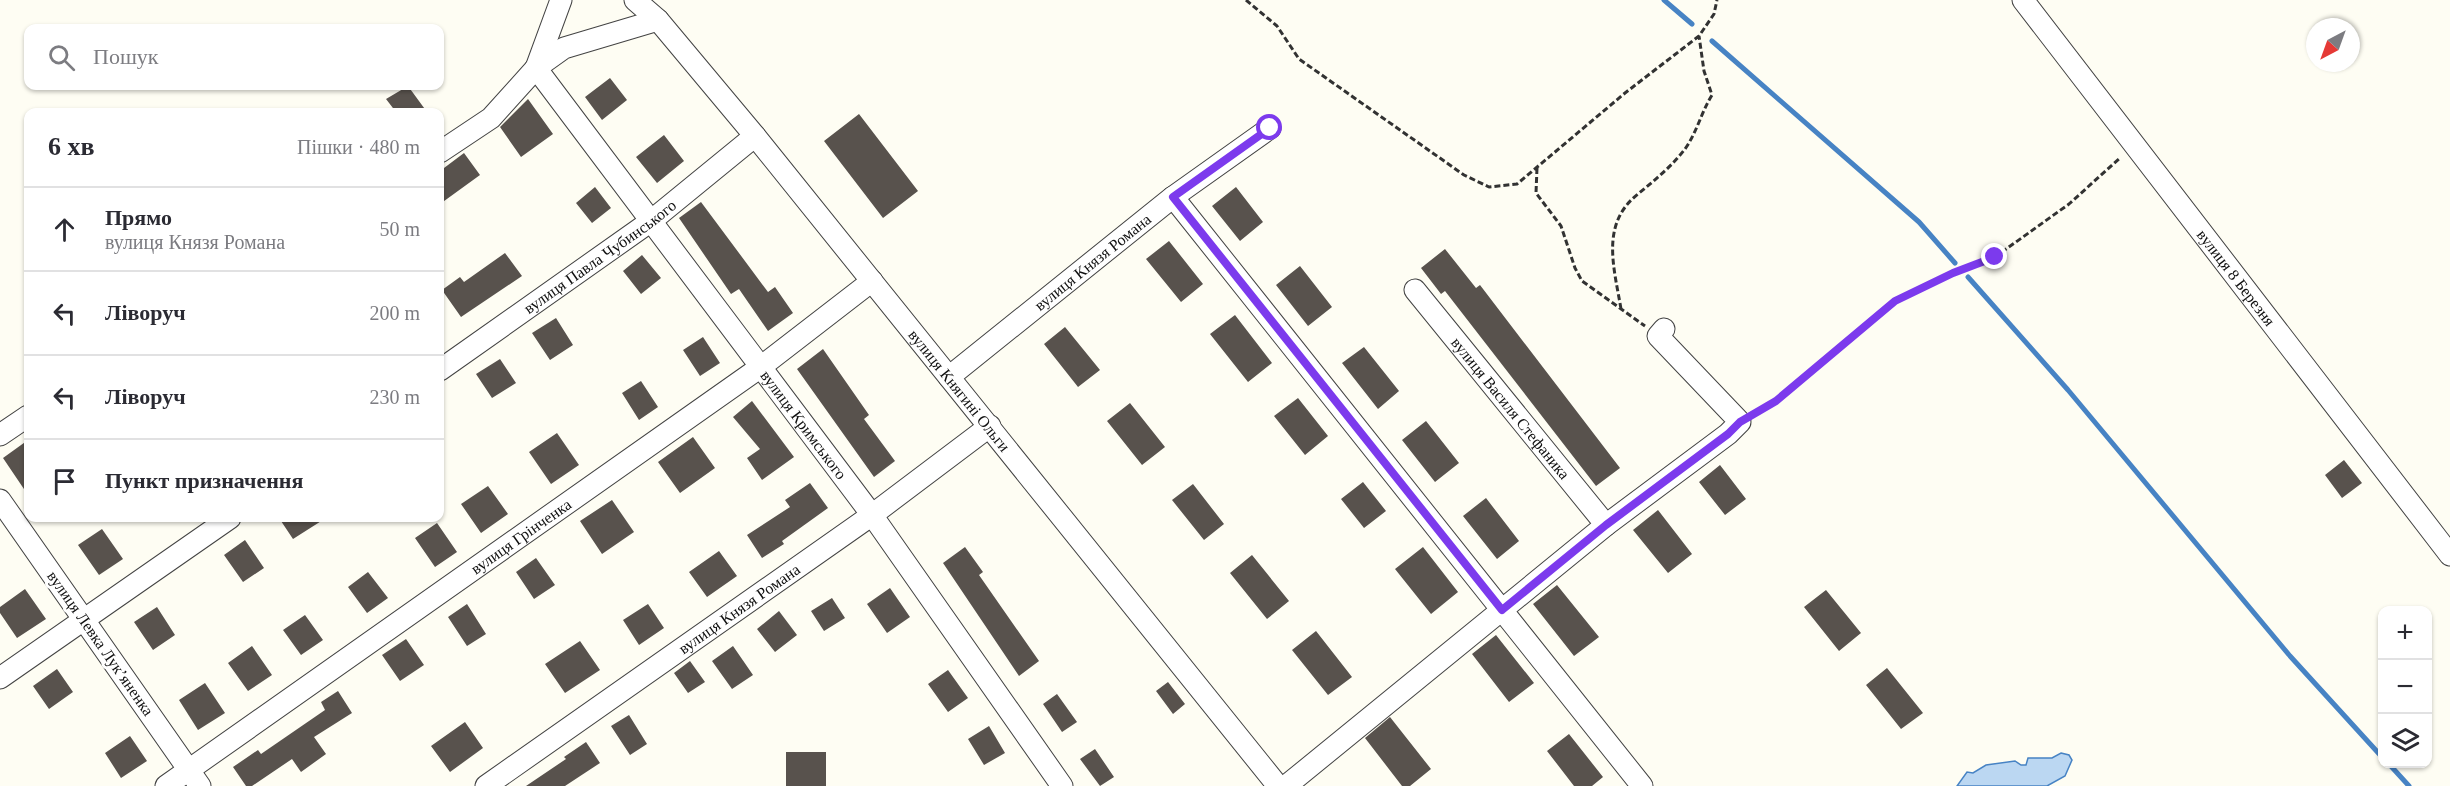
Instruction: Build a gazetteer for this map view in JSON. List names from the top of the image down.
{
  "streets": {
    "street": [
      "вулиця Павла Чубинського",
      "вулиця Князя Романа",
      "вулиця 8 Березня",
      "вулиця Княгині Ольги",
      "вулиця Василя Стефаника",
      "вулиця Кримського",
      "вулиця Грінченка",
      "вулиця Левка Лукʼяненка"
    ]
  },
  "crossings": [
    ["вулиця Павла Чубинського", "вулиця Княгині Ольги"],
    ["вулиця Павла Чубинського", "вулиця Кримського"],
    ["вулиця Князя Романа", "вулиця Княгині Ольги"],
    ["вулиця Князя Романа", "вулиця Кримського"],
    ["вулиця Княгині Ольги", "вулиця Грінченка"],
    ["вулиця Кримського", "вулиця Грінченка"],
    ["вулиця Грінченка", "вулиця Левка Лукʼяненка"]
  ],
  "north": "bottom left",
  "page": {
    "search": "Пошук",
    "heading": ["6 хв", "Пішки · 480 m"],
    "list": [
      ["Прямо", "вулиця Князя Романа", "50 m"],
      ["Ліворуч", "200 m"],
      ["Ліворуч", "230 m"],
      "Пункт призначення"
    ],
    "map_buttons": ["+", "−"]
  }
}
